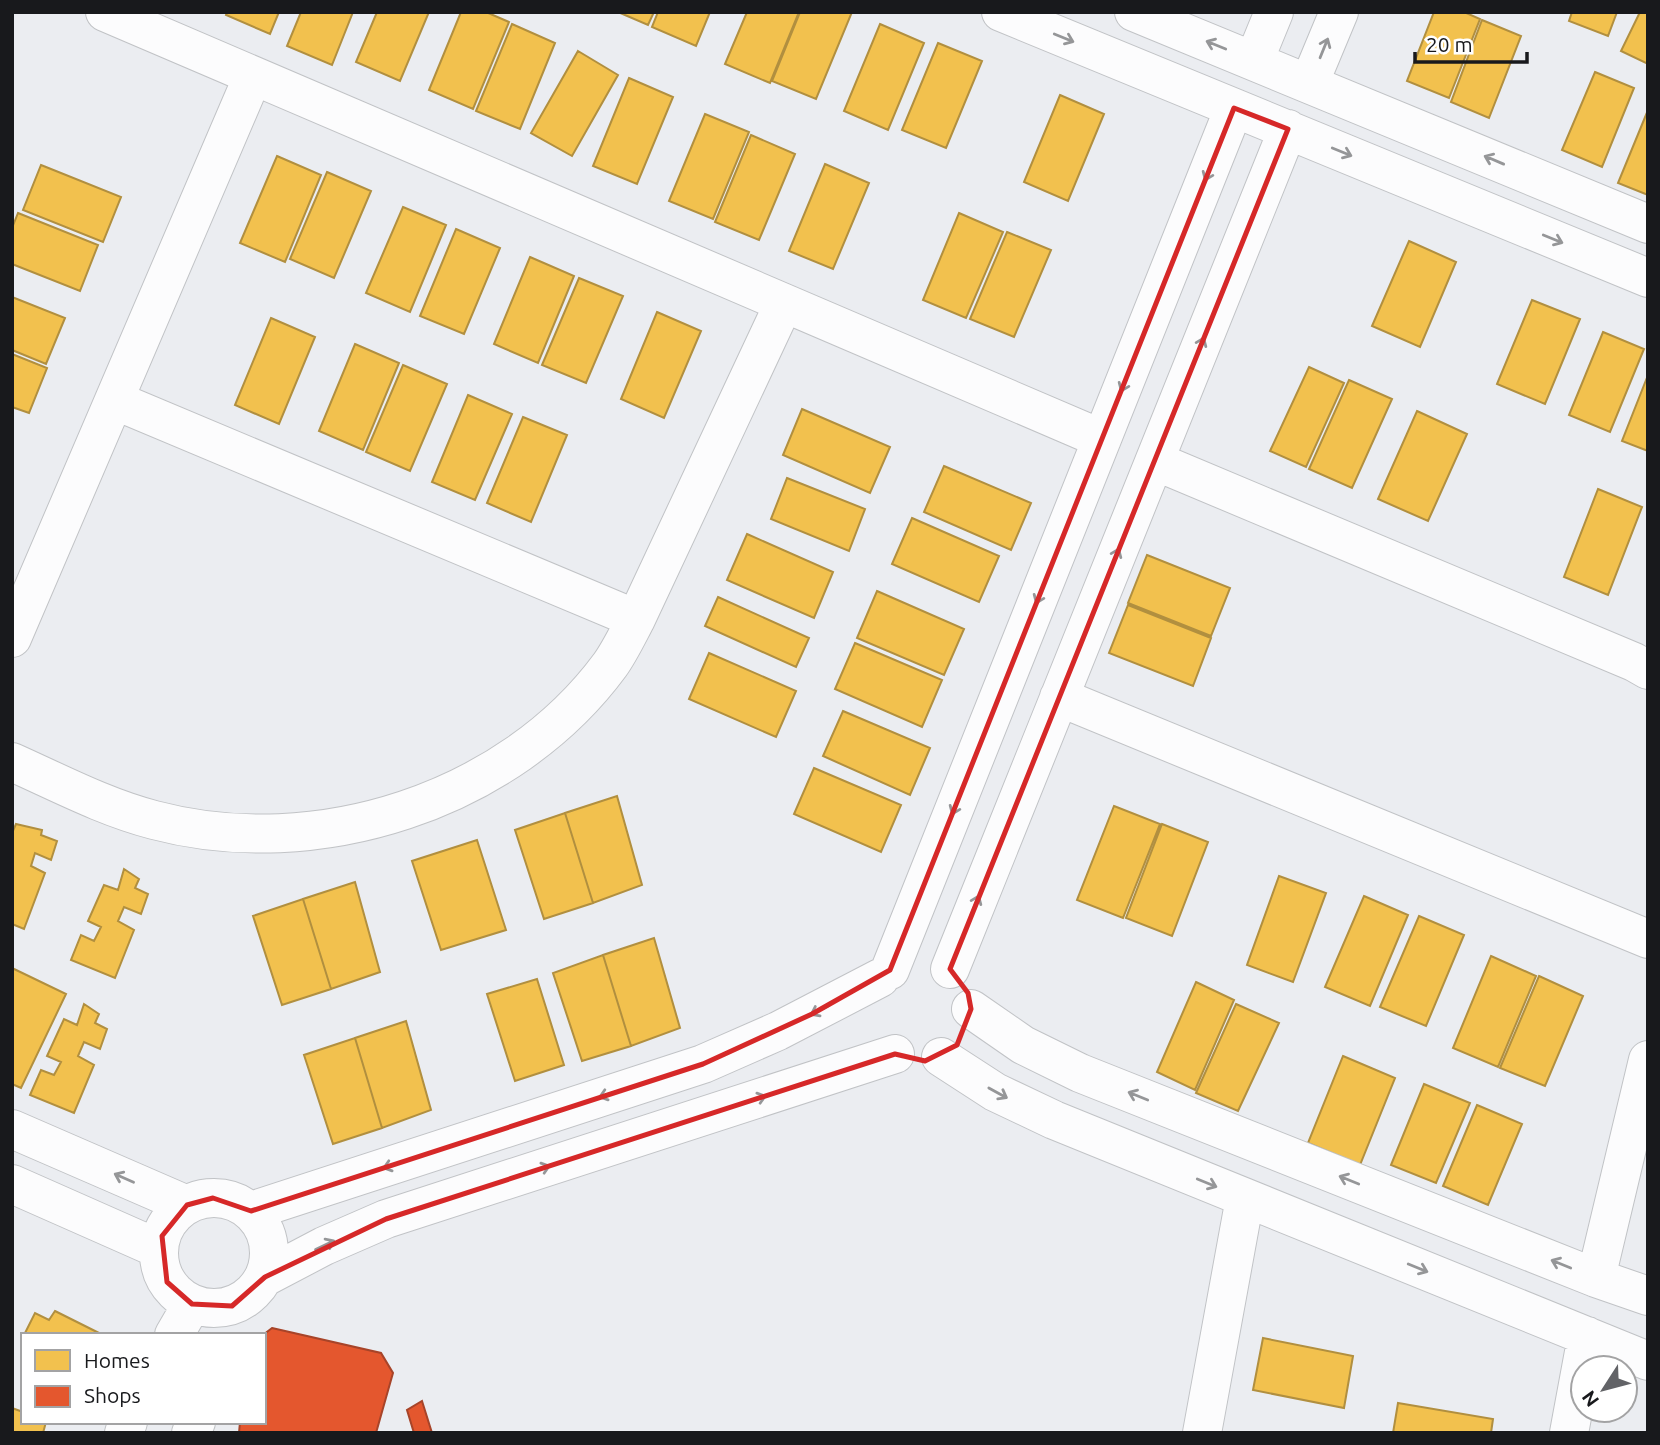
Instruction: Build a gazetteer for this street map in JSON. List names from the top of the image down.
{
  "legend": ["Homes", "Shops"],
  "scale_bar": "20 m",
  "north": "bottom left"
}
